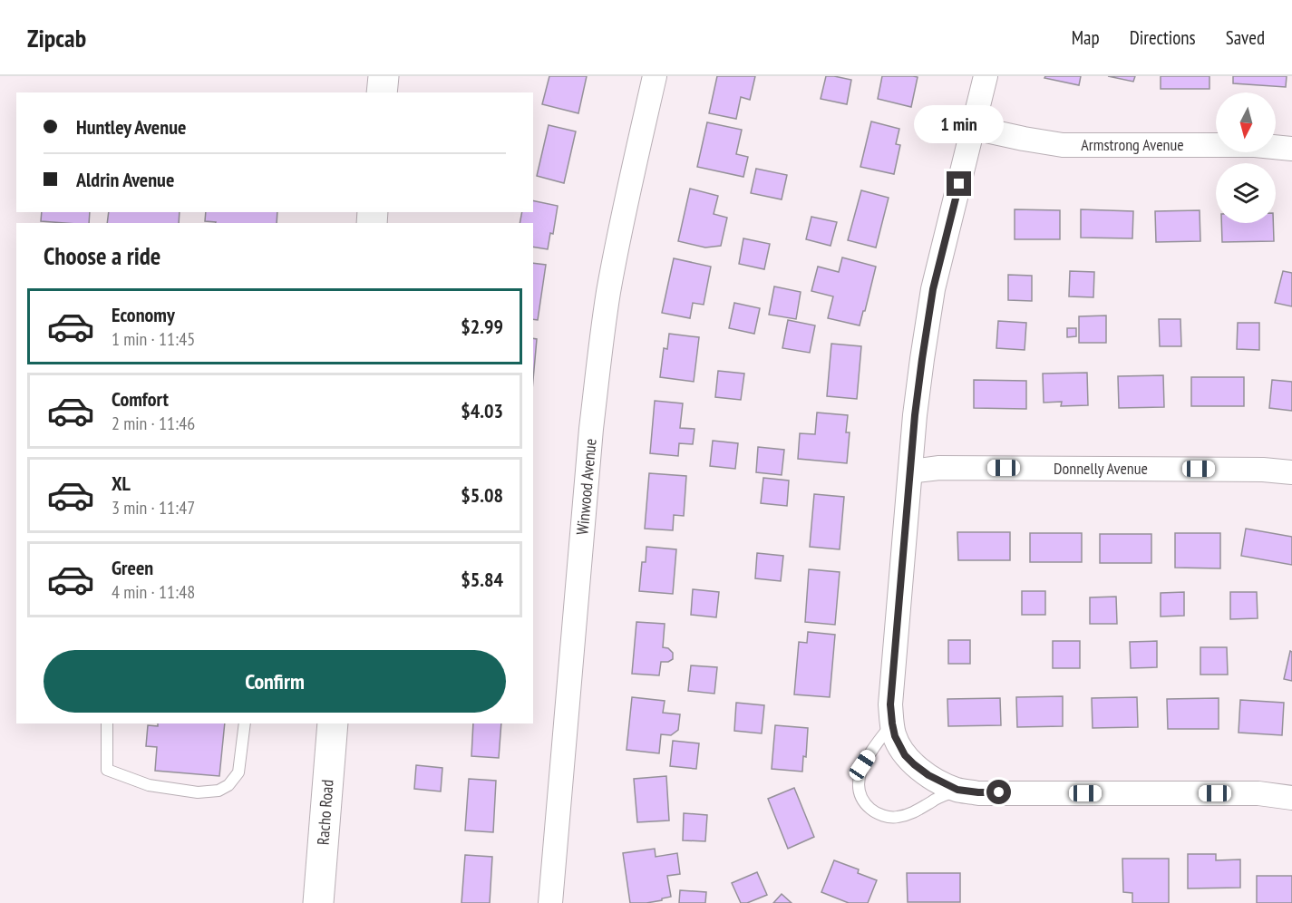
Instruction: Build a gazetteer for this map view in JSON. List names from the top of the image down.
{
  "streets": {
    "street": [
      "Armstrong Avenue",
      "Donnelly Avenue",
      "Winwood Avenue",
      "Racho Road"
    ]
  },
  "north": "bottom",
  "page": {
    "header": "Zipcab",
    "nav": ["Map", "Directions", "Saved"],
    "banner": ["Huntley Avenue", "Aldrin Avenue"],
    "bubble": "1 min",
    "heading": "Choose a ride",
    "list": [
      {
        "name": "Economy",
        "note": "1 min · 11:45",
        "value": "$2.99"
      },
      {
        "name": "Comfort",
        "note": "2 min · 11:46",
        "value": "$4.03"
      },
      {
        "name": "XL",
        "note": "3 min · 11:47",
        "value": "$5.08"
      },
      {
        "name": "Green",
        "note": "4 min · 11:48",
        "value": "$5.84"
      }
    ],
    "buttons": "Confirm"
  }
}
